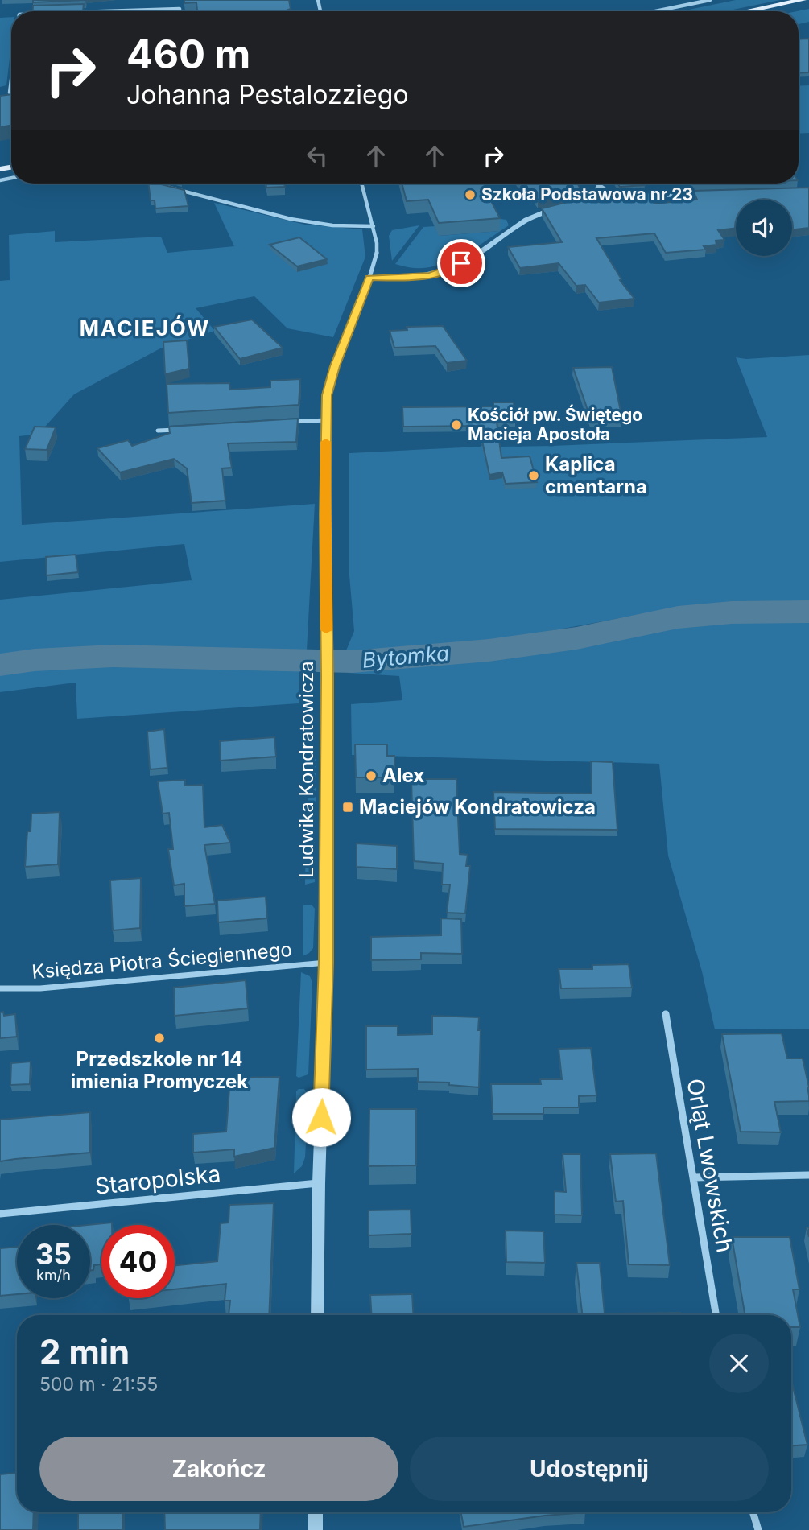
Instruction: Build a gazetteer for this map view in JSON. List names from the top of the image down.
{
  "streets": {
    "street": [
      "Ludwika Kondratowicza",
      "Księdza Piotra Ściegiennego",
      "Orląt Lwowskich",
      "Staropolska"
    ]
  },
  "crossings": [
    ["Ludwika Kondratowicza", "Księdza Piotra Ściegiennego"],
    ["Ludwika Kondratowicza", "Staropolska"]
  ],
  "districts": ["MACIEJÓW"],
  "water": ["Bytomka"],
  "places": {
    "other": [
      "Szkoła Podstawowa nr 23",
      "Kościół pw. Świętego Macieja Apostoła",
      "Kaplica cmentarna",
      "Alex",
      "Przedszkole nr 14 imienia Promyczek"
    ],
    "transit": ["Maciejów Kondratowicza"]
  },
  "page": {
    "turn": ["460 m", "Johanna Pestalozziego"],
    "speed": "35 km/h",
    "limit": "40",
    "heading": ["2 min", "500 m · 21:55"],
    "buttons": ["Zakończ", "Udostępnij"]
  }
}
